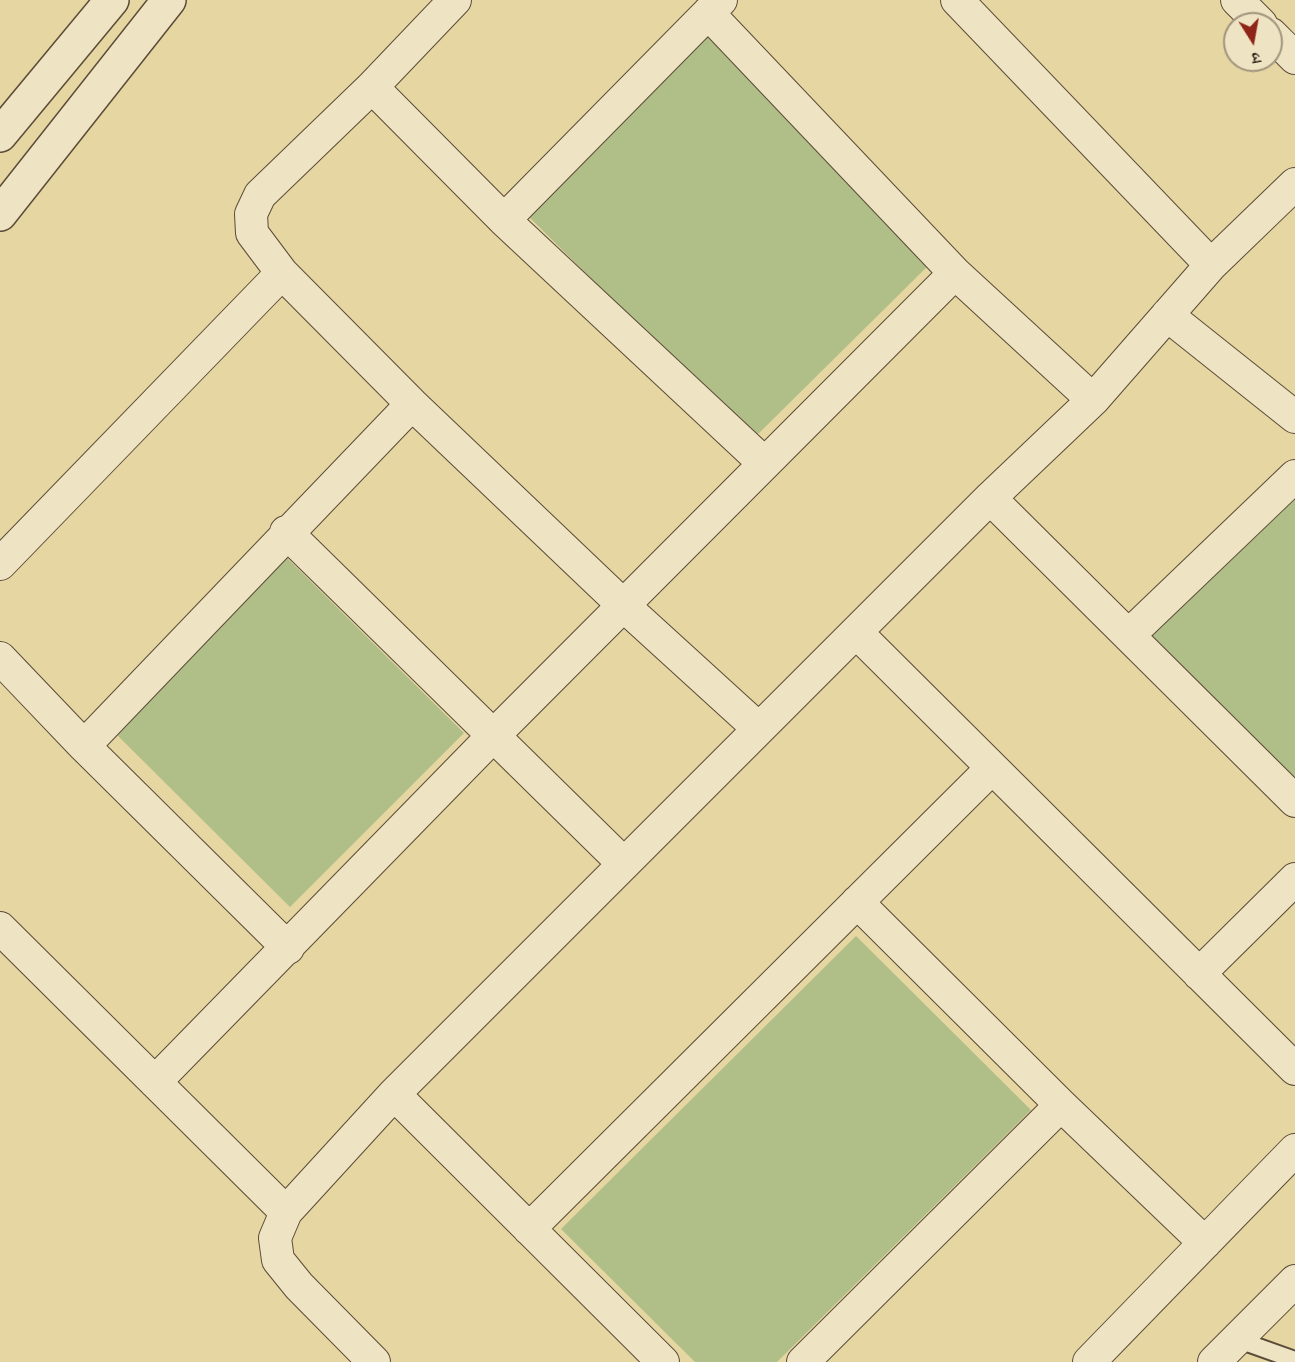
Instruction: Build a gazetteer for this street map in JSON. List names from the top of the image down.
{
  "north": "bottom"
}
